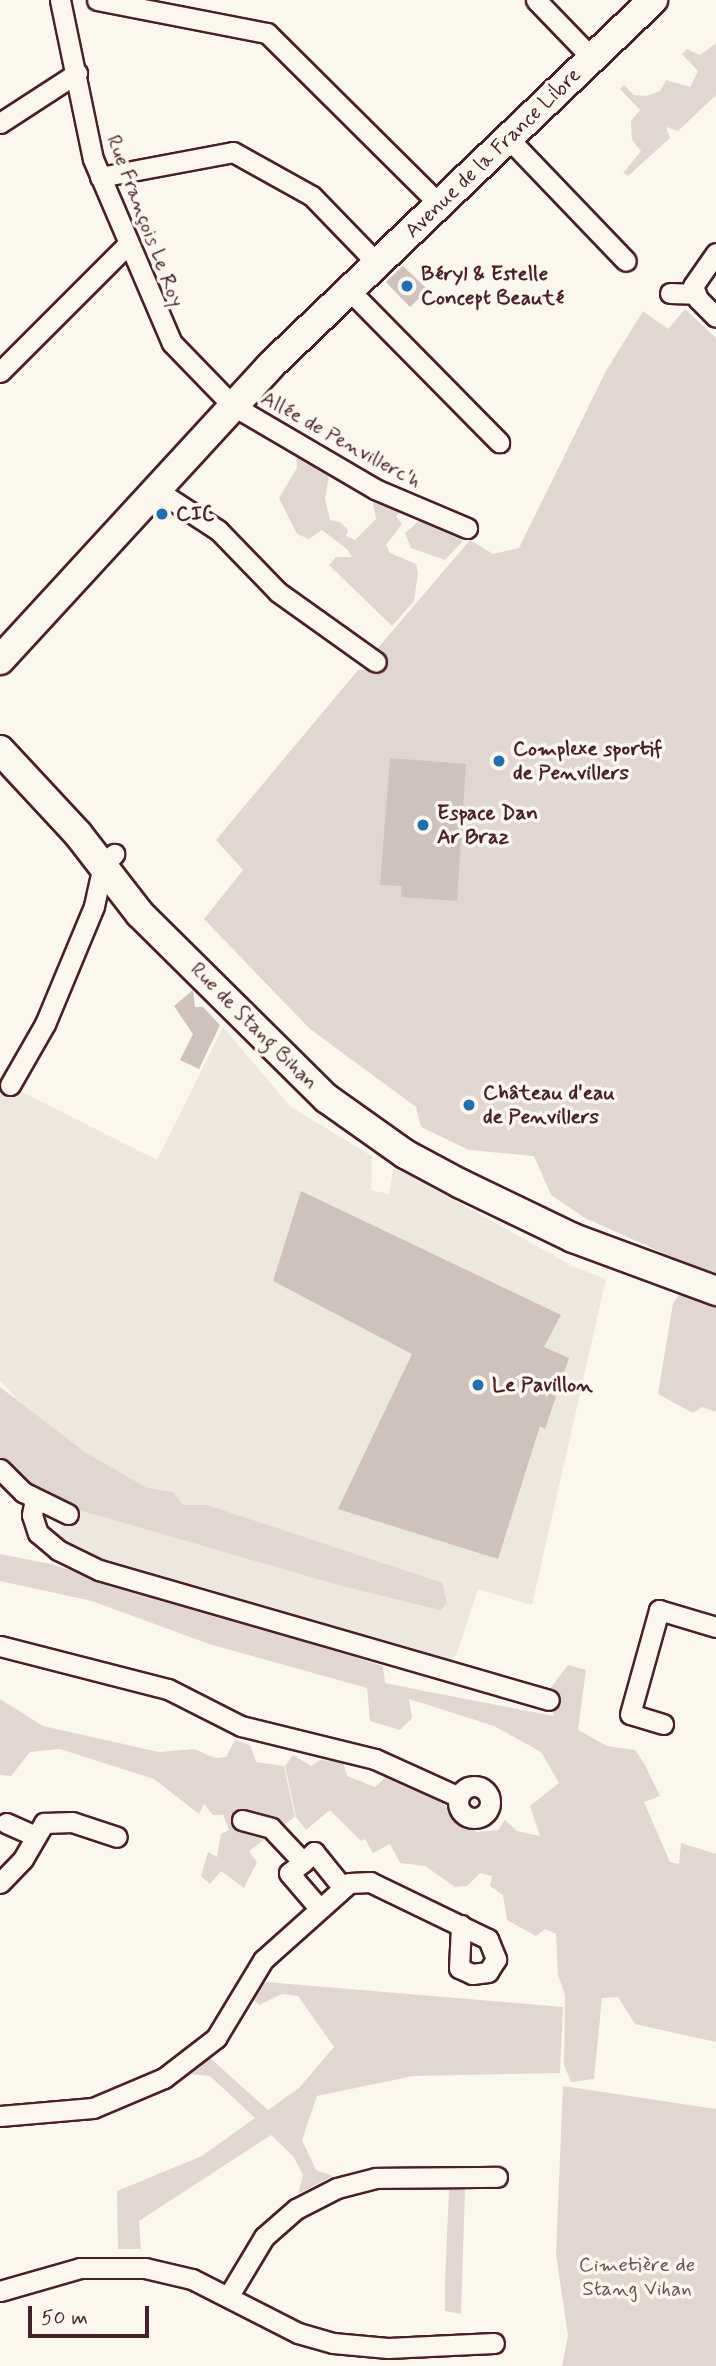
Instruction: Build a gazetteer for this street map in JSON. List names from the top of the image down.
{
  "streets": {
    "street": [
      "Avenue de la France Libre",
      "Rue François Le Roy",
      "Allée de Penvillerc'h",
      "Rue de Stang Bihan"
    ]
  },
  "crossings": [
    ["Avenue de la France Libre", "Rue François Le Roy"],
    ["Avenue de la France Libre", "Allée de Penvillerc'h"],
    ["Rue François Le Roy", "Allée de Penvillerc'h"]
  ],
  "parks": ["Cimetière de Stang Vihan"],
  "places": [
    "Béryl & Estelle Concept Beauté",
    "CIC",
    "Complexe sportif de Penvillers",
    "Espace Dan Ar Braz",
    "Château d'eau de Penvillers",
    "Le Pavillon"
  ],
  "scale_bar": "50 m"
}
